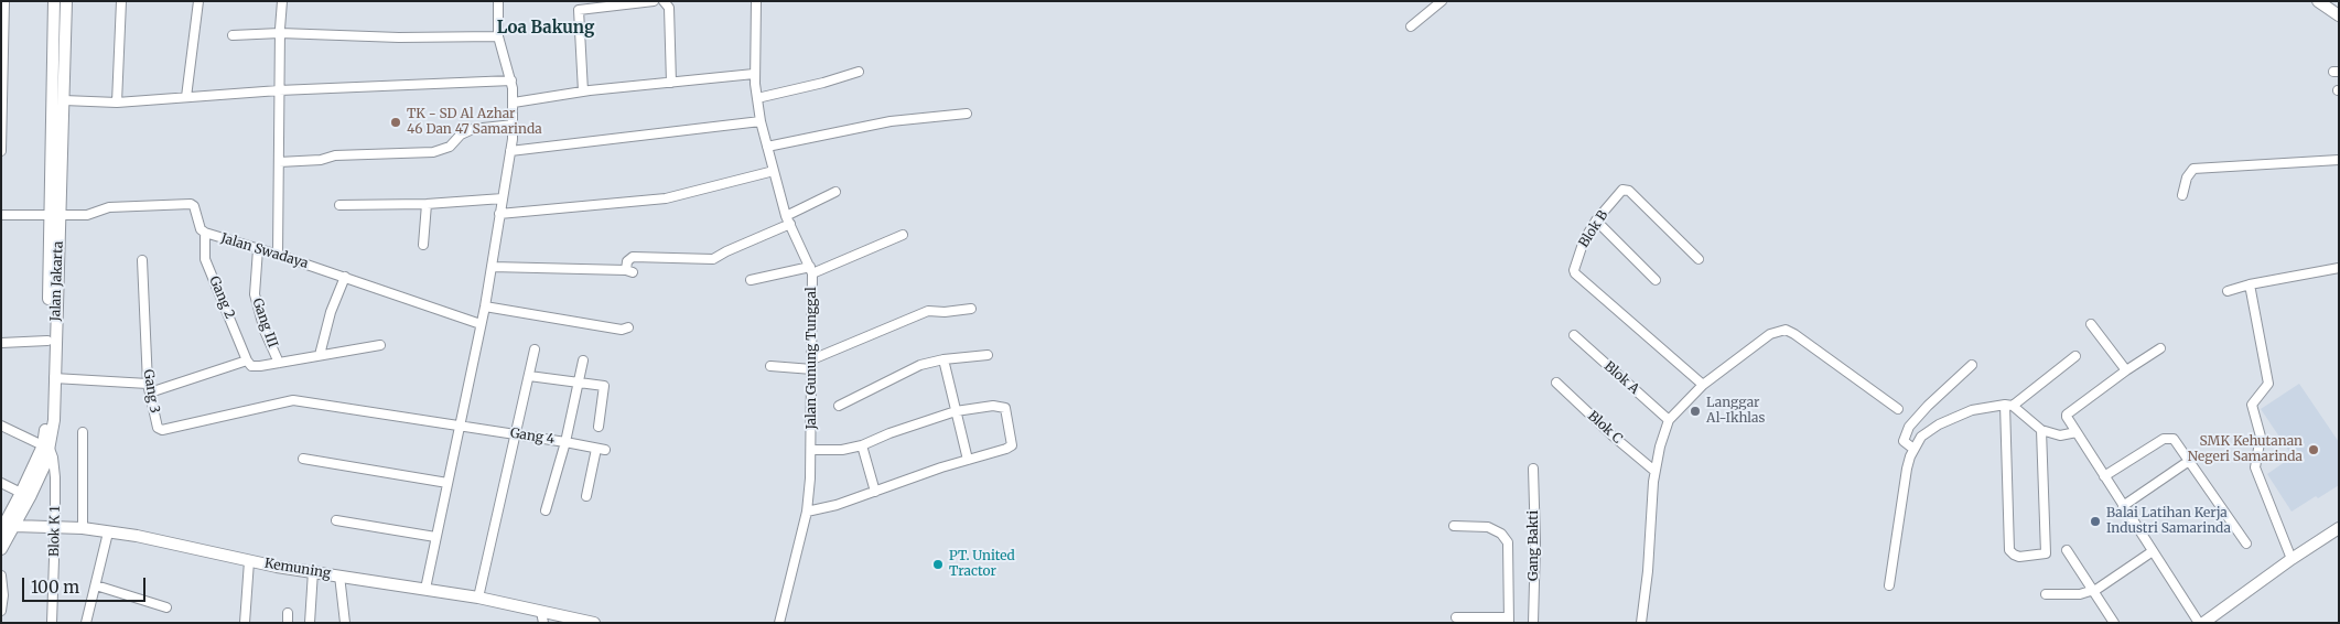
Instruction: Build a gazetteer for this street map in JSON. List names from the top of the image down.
{
  "streets": {
    "main road": ["Jalan Jakarta", "Kemuning"],
    "street": [
      "Blok B",
      "Jalan Swadaya",
      "Gang 2",
      "Gang III",
      "Jalan Gunung Tunggal",
      "Blok A",
      "Gang 3",
      "Blok C",
      "Gang 4",
      "Blok K 1",
      "Gang Bakti"
    ]
  },
  "crossings": [
    ["Jalan Swadaya", "Jalan Jakarta"],
    ["Jalan Swadaya", "Gang 2"],
    ["Jalan Swadaya", "Gang III"],
    ["Jalan Jakarta", "Blok K 1"],
    ["Jalan Jakarta", "Kemuning"],
    ["Gang 3", "Gang 4"],
    ["Blok K 1", "Kemuning"]
  ],
  "districts": ["Loa Bakung"],
  "places": [
    "TK - SD Al Azhar 46 Dan 47 Samarinda",
    "Langgar Al-Ikhlas",
    "SMK Kehutanan Negeri Samarinda",
    "Balai Latihan Kerja Industri Samarinda",
    "PT. United Tractor"
  ],
  "scale_bar": "100 m"
}
